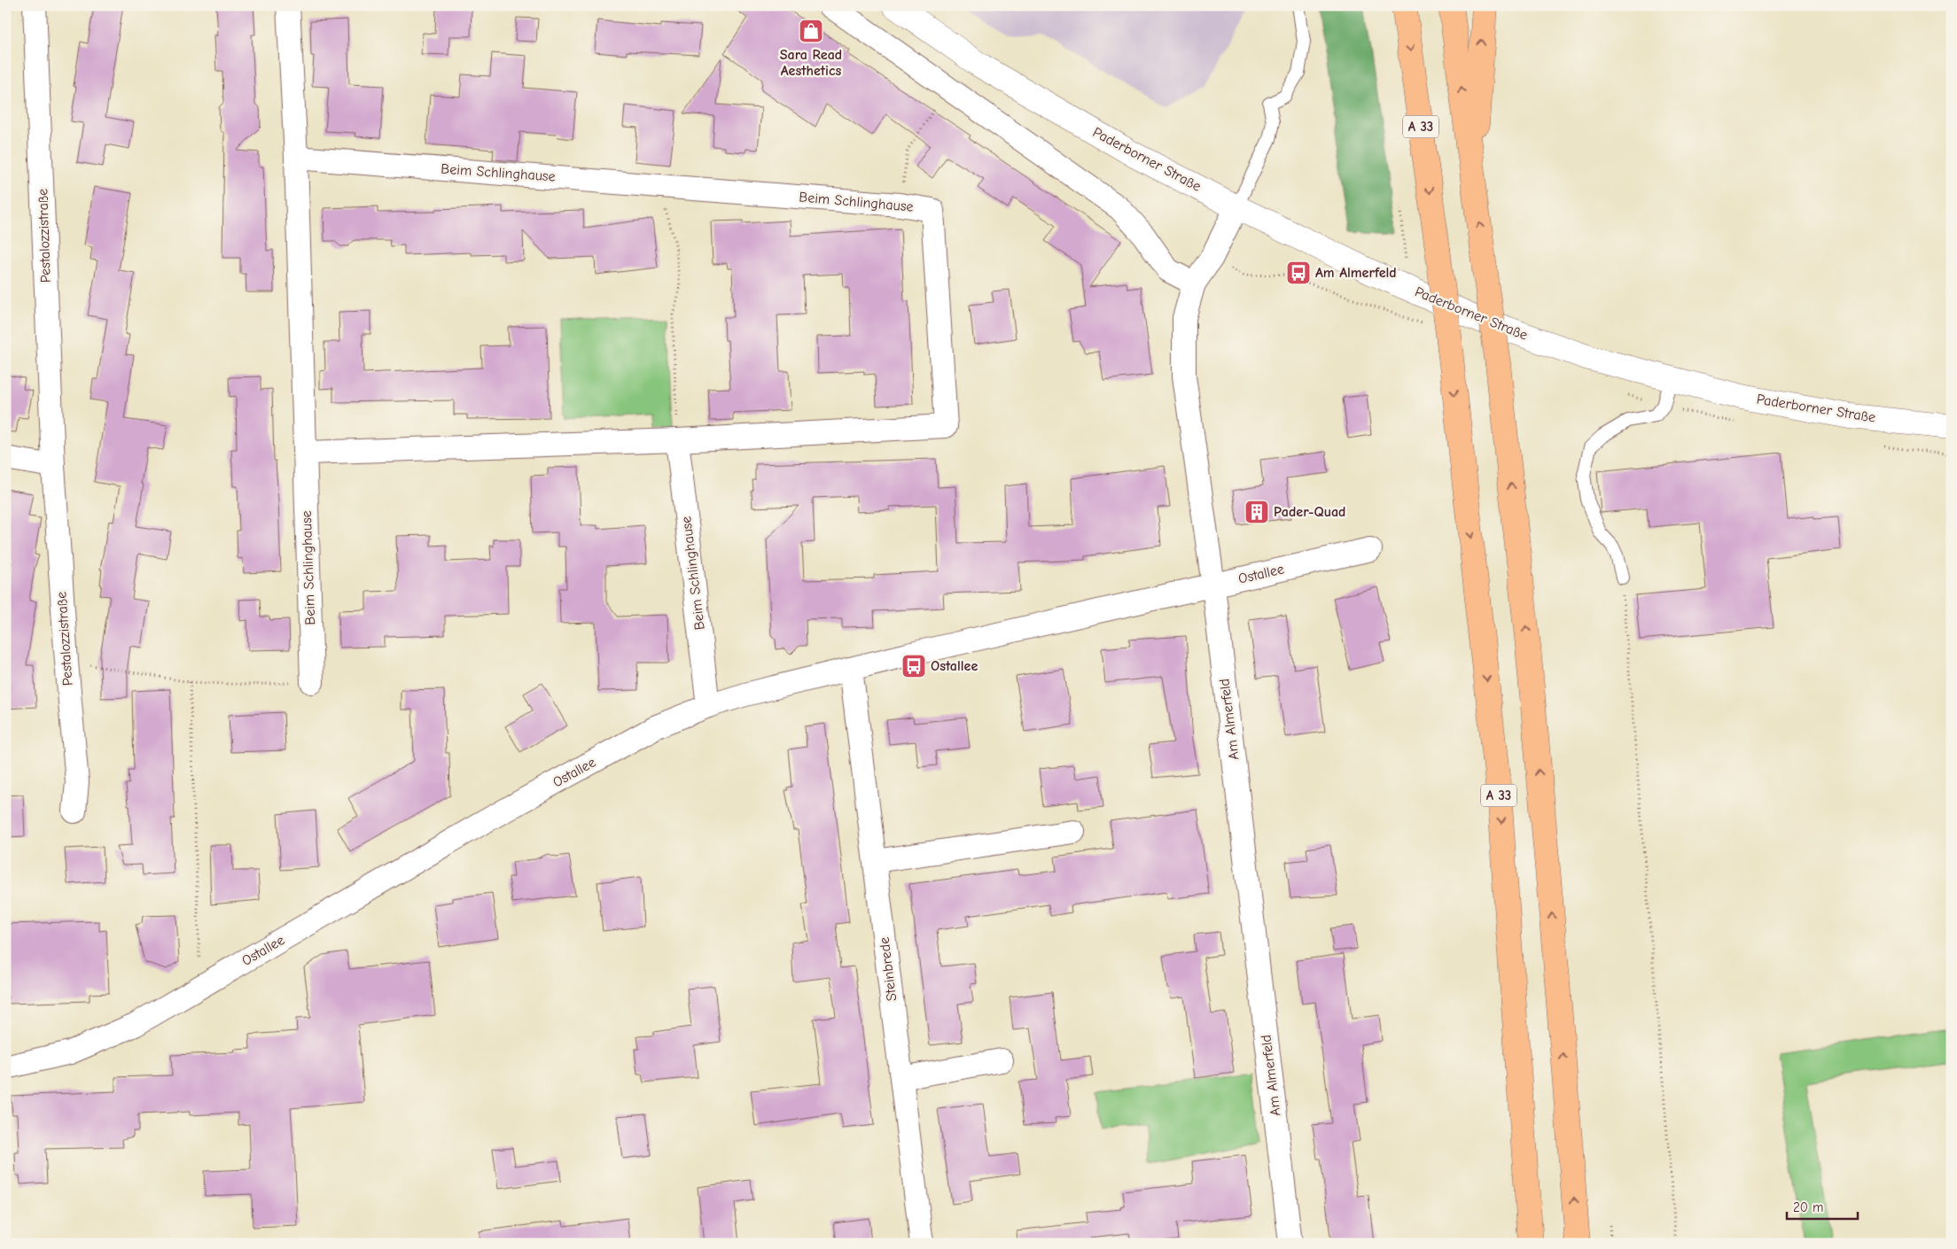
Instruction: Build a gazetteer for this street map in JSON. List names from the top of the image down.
{
  "streets": {
    "highway": ["A 33"],
    "street": [
      "Paderborner Straße",
      "Beim Schlinghause",
      "Pestalozzistraße",
      "Ostallee",
      "Am Almerfeld",
      "Steinbrede"
    ]
  },
  "crossings": [
    ["Paderborner Straße", "Am Almerfeld"],
    ["Beim Schlinghause", "Ostallee"],
    ["Ostallee", "Am Almerfeld"],
    ["Ostallee", "Steinbrede"]
  ],
  "places": {
    "shop": ["Sara Read Aesthetics"],
    "bus stop": ["Am Almerfeld", "Ostallee"],
    "building": ["Pader-Quad"]
  },
  "scale_bar": "20 m"
}
